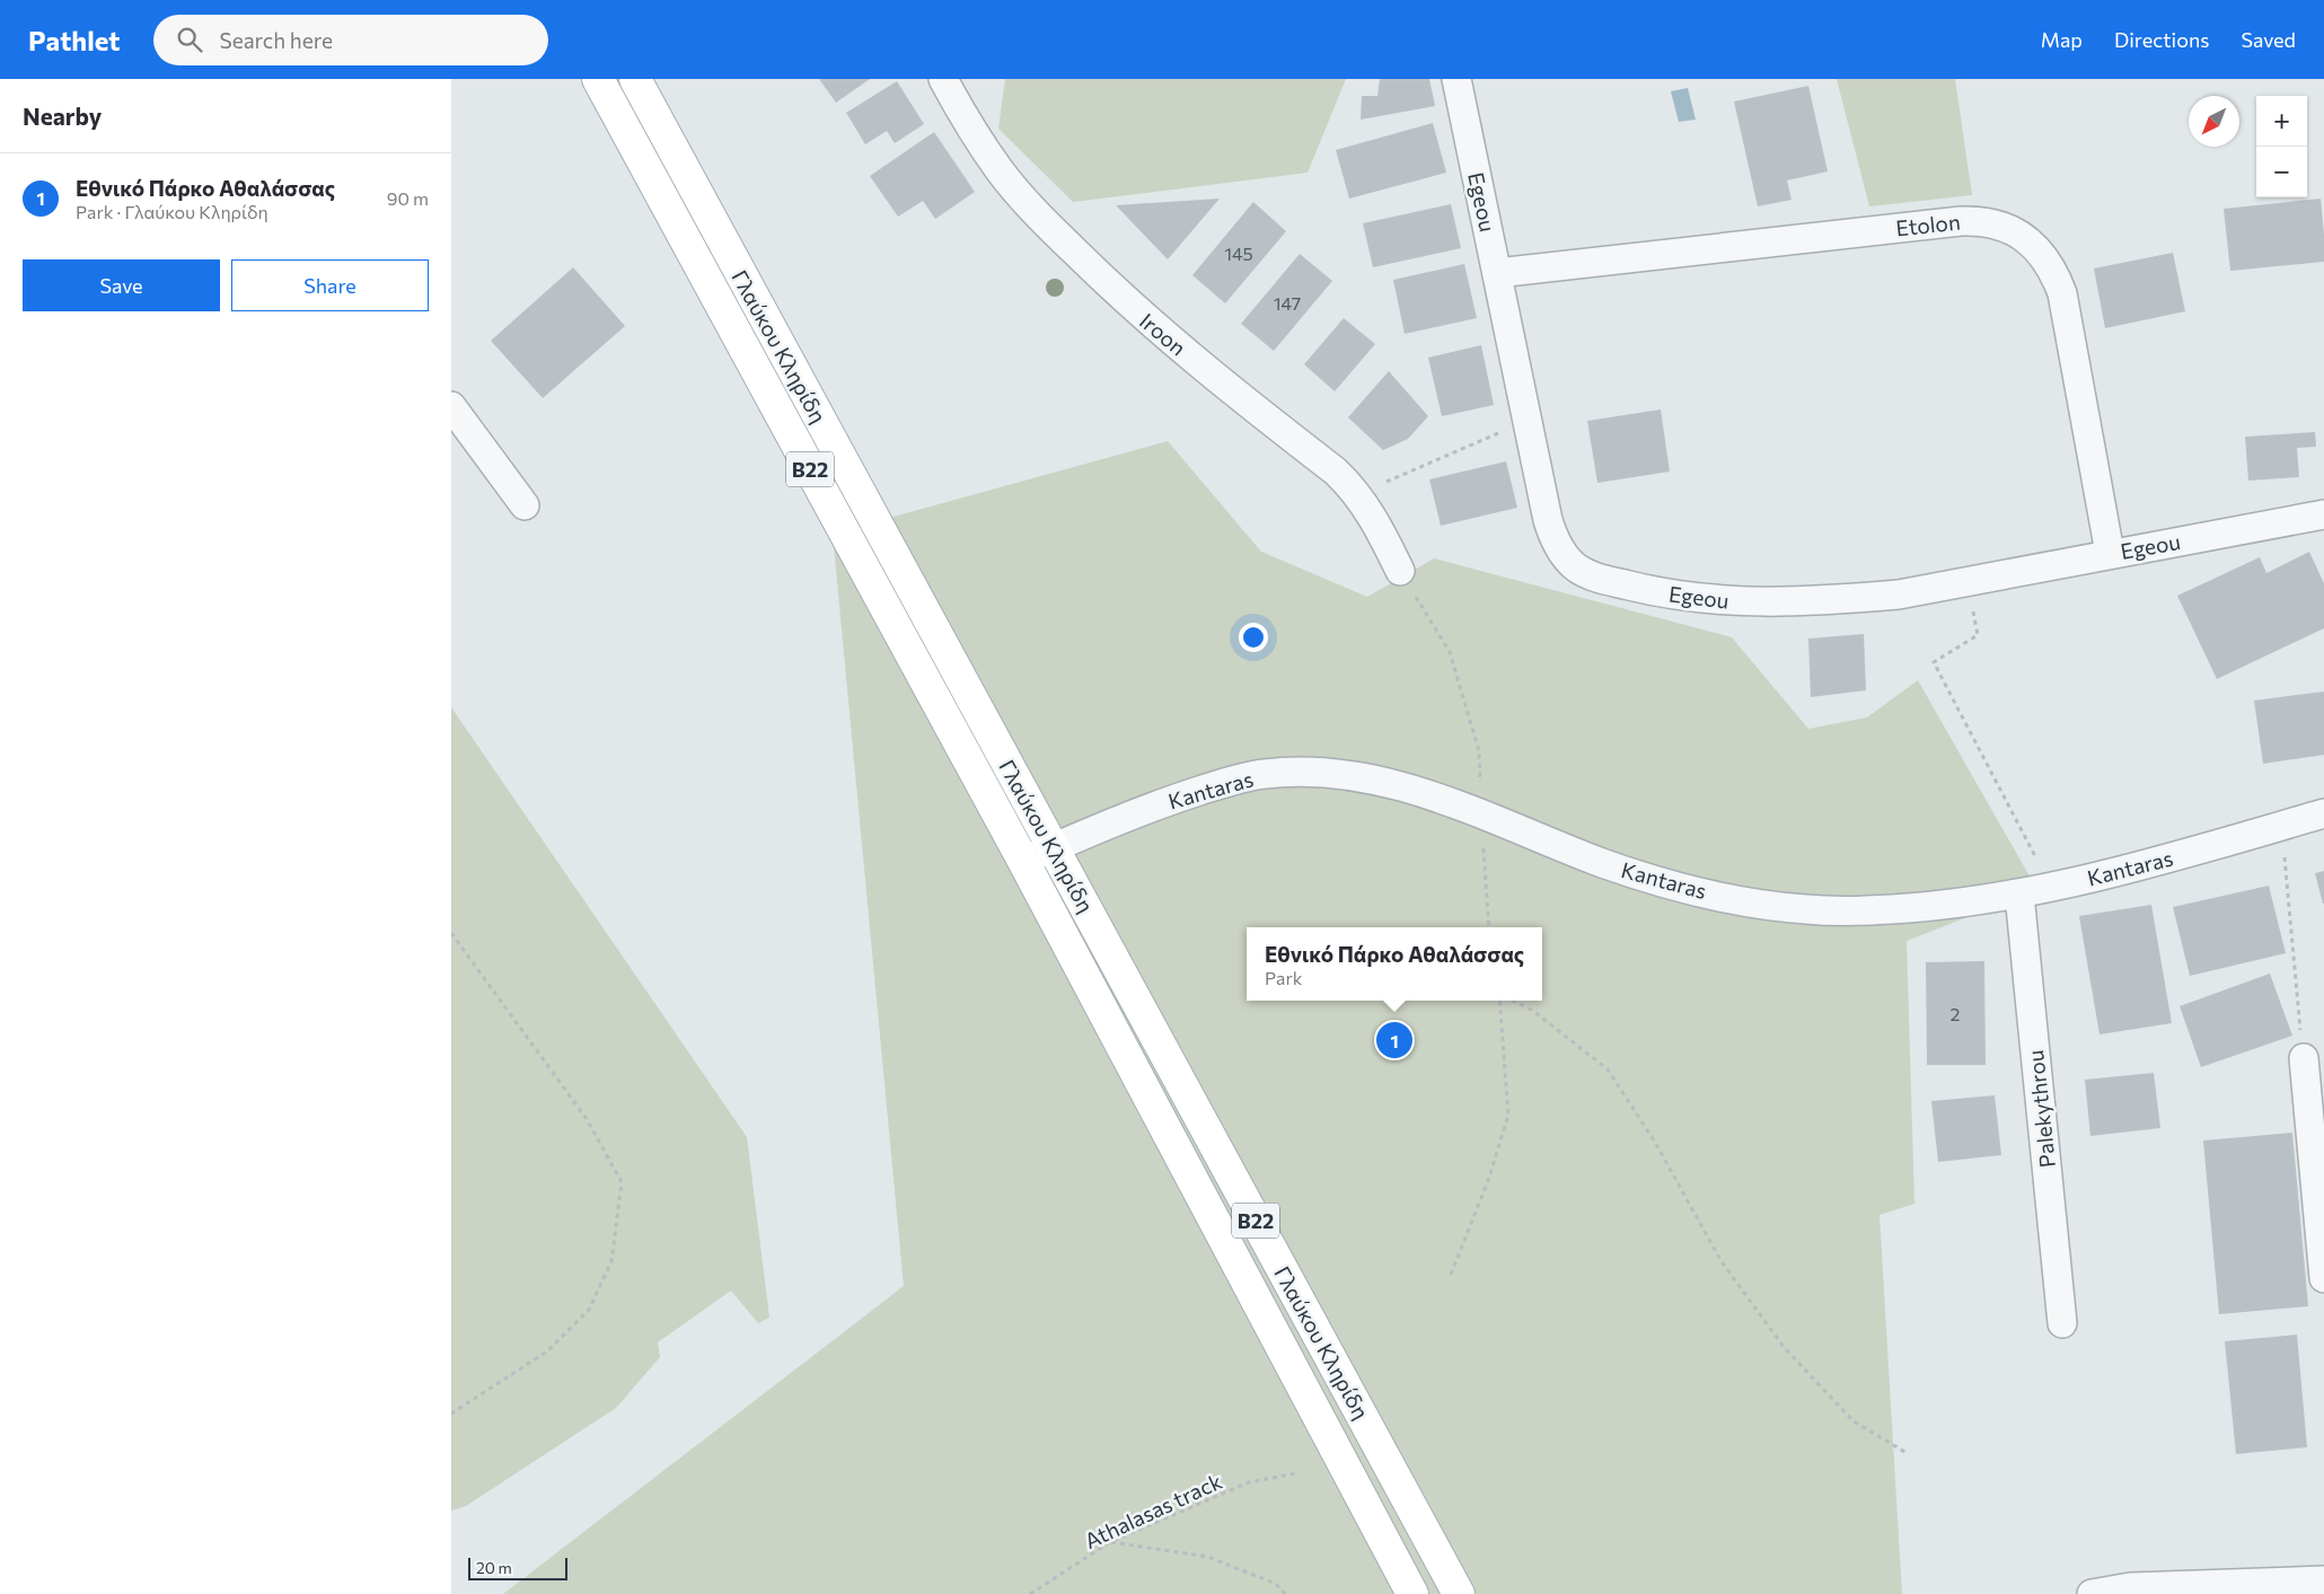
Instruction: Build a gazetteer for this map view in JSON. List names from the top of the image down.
{
  "streets": {
    "main road": ["Γλαύκου Κληρίδη", "B22"],
    "street": [
      "Egeou",
      "Etolon",
      "Iroon",
      "Kantaras",
      "Palekythrou"
    ],
    "path": ["Athalasas track"]
  },
  "crossings": [
    ["Egeou", "Etolon"],
    ["Γλαύκου Κληρίδη", "Kantaras"],
    ["Kantaras", "Palekythrou"]
  ],
  "house_numbers": ["145", "147", "2"],
  "scale_bar": "20 m",
  "north": "bottom left",
  "page": {
    "header": "Pathlet",
    "search": "Search here",
    "nav": ["Map", "Directions", "Saved"],
    "heading": "Nearby",
    "map_buttons": ["+", "−"],
    "list": [
      {
        "mark": "1",
        "name": "Εθνικό Πάρκο Αθαλάσσας",
        "note": "Park · Γλαύκου Κληρίδη",
        "value": "90 m"
      }
    ],
    "buttons": ["Save", "Share"],
    "popup": ["Εθνικό Πάρκο Αθαλάσσας", "Park"],
    "pins": "1",
    "scale": "20 m"
  }
}
